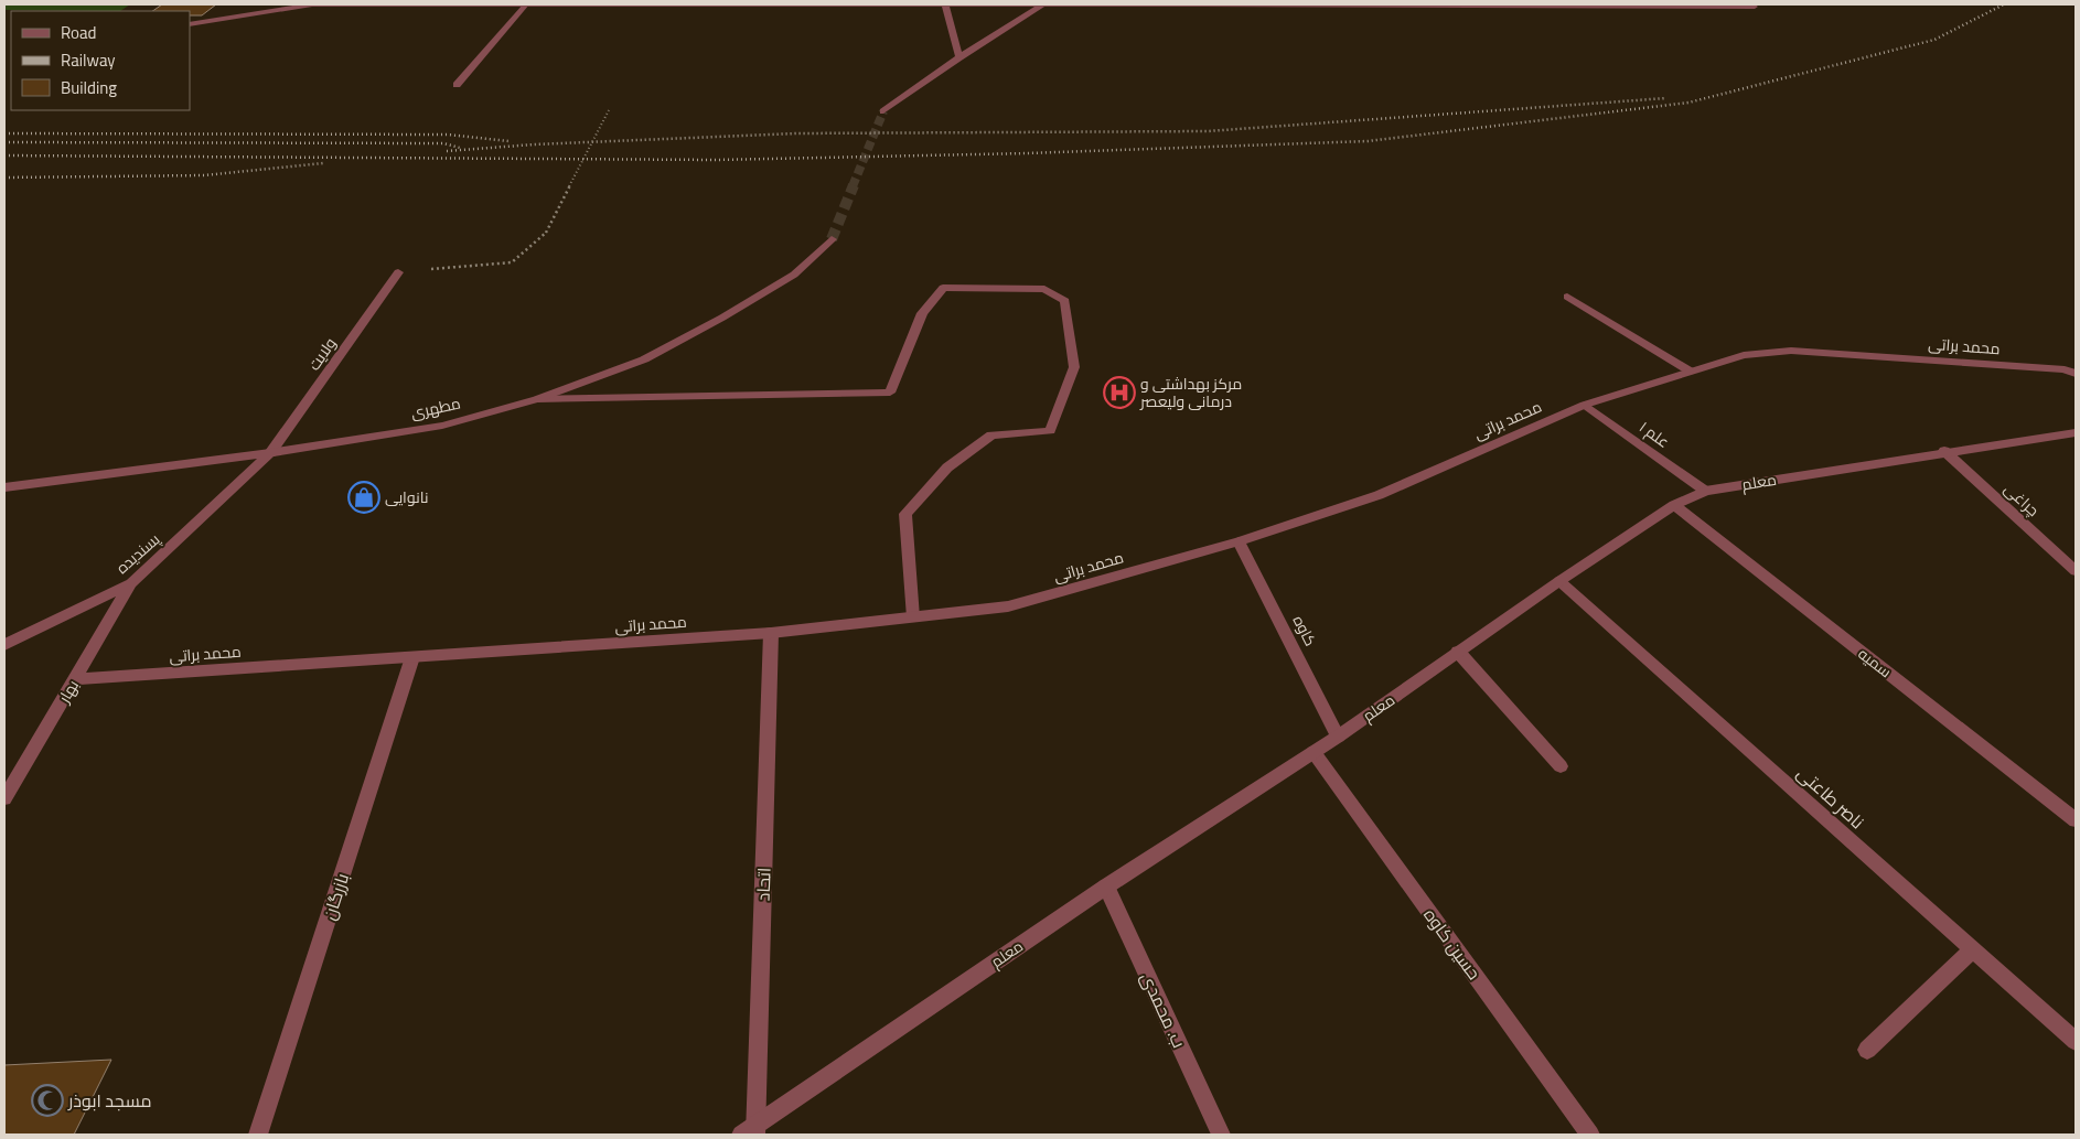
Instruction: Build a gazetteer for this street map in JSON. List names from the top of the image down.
{
  "streets": {
    "street": [
      "محمد براتی",
      "ولایت",
      "مطهری",
      "علم ۱",
      "معلم",
      "چراغی",
      "پسندیده",
      "کاوه",
      "سمیه",
      "بهار",
      "ناصر طاعتی",
      "اتحاد",
      "بازرگان",
      "حسین کاوه",
      "ب. محمدی"
    ]
  },
  "crossings": [
    ["محمد براتی", "علم ۱"],
    ["محمد براتی", "کاوه"],
    ["محمد براتی", "بهار"],
    ["محمد براتی", "اتحاد"],
    ["محمد براتی", "بازرگان"],
    ["ولایت", "مطهری"],
    ["ولایت", "پسندیده"],
    ["مطهری", "پسندیده"],
    ["علم ۱", "معلم"],
    ["معلم", "چراغی"],
    ["معلم", "کاوه"],
    ["معلم", "سمیه"],
    ["معلم", "ناصر طاعتی"],
    ["معلم", "اتحاد"],
    ["معلم", "حسین کاوه"],
    ["معلم", "ب. محمدی"],
    ["پسندیده", "بهار"]
  ],
  "places": {
    "hospital": ["مرکز بهداشتی و درمانی ولیعصر"],
    "shop": ["نانوایی"],
    "mosque": ["مسجد ابوذر"]
  },
  "legend": ["Road", "Railway", "Building"]
}
